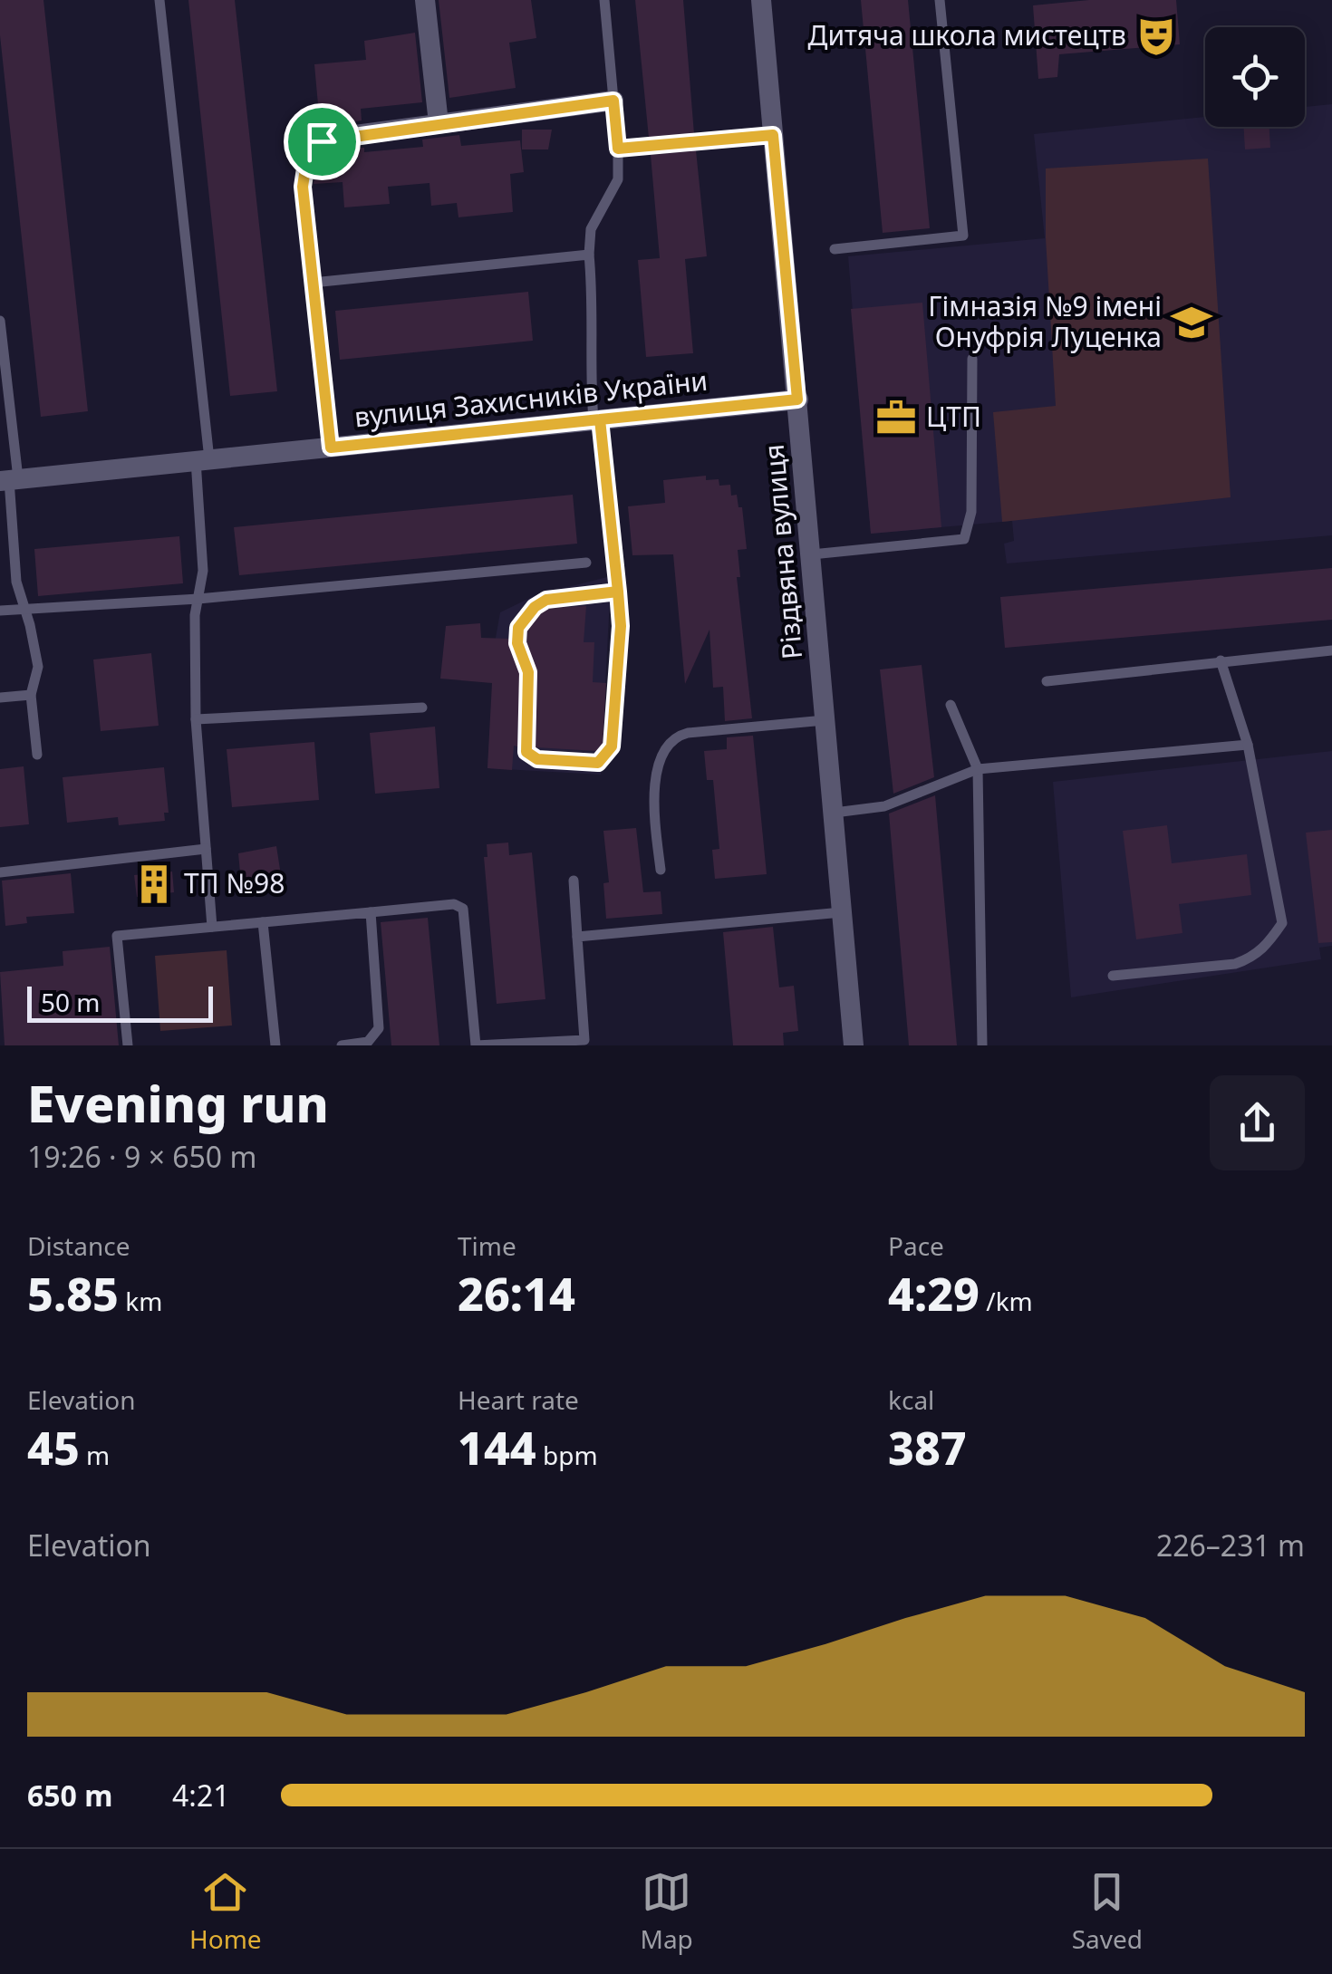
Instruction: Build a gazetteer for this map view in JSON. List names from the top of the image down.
{
  "streets": {
    "street": ["вулиця Захисників України", "Різдвяна вулиця"]
  },
  "crossings": [
    ["вулиця Захисників України", "Різдвяна вулиця"]
  ],
  "places": {
    "theatre": ["Дитяча школа мистецтв"],
    "school or university": ["Гімназія №9 імені Онуфрія Луценка"],
    "office": ["ЦТП"],
    "building": ["ТП №98"]
  },
  "scale_bar": "50 m",
  "page": {
    "scale": "50 m",
    "heading": ["Evening run", "19:26 · 9 × 650 m"],
    "stats": [
      ["Distance", "5.85 km"],
      ["Time", "26:14"],
      ["Pace", "4:29 /km"],
      ["Elevation", "45 m"],
      ["Heart rate", "144 bpm"],
      ["kcal", "387"]
    ],
    "chart": ["Elevation", "226–231 m"],
    "list": [
      {
        "name": "650 m",
        "note": "4:21"
      }
    ],
    "tabs": ["Home", "Map", "Saved"]
  }
}
